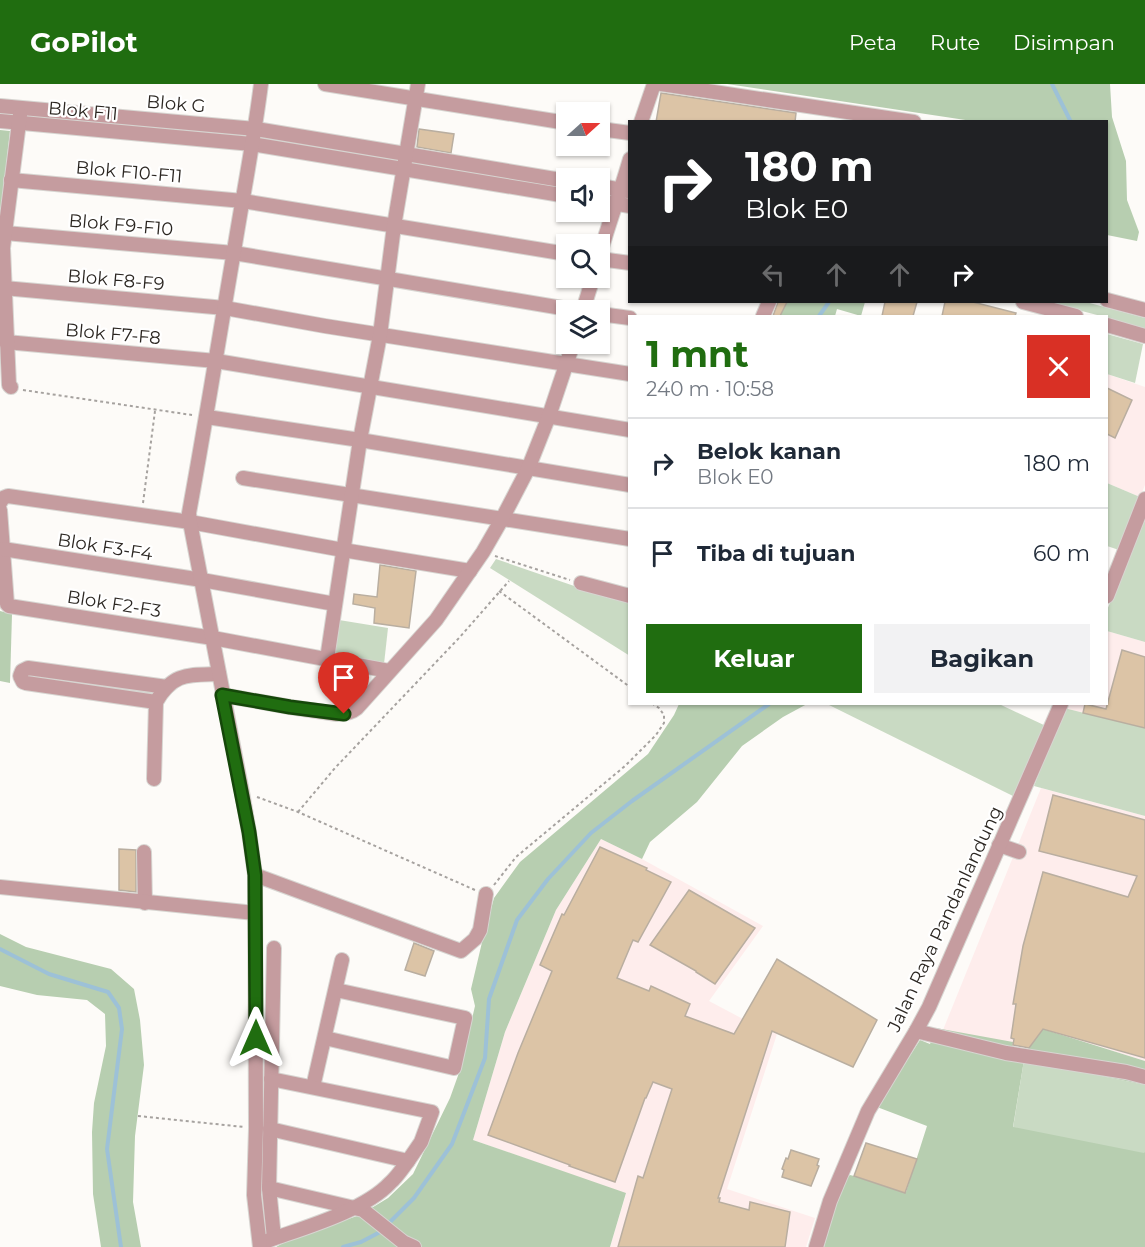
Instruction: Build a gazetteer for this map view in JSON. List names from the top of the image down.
{
  "streets": {
    "street": [
      "Blok G",
      "Blok F11",
      "Blok F10-F11",
      "Blok F9-F10",
      "Blok F8-F9",
      "Blok F7-F8",
      "Blok F3-F4",
      "Blok F2-F3",
      "Jalan Raya Pandanlandung"
    ]
  },
  "crossings": [
    ["Blok F3-F4", "Blok F2-F3"]
  ],
  "north": "right",
  "page": {
    "header": "GoPilot",
    "nav": ["Peta", "Rute", "Disimpan"],
    "turn": ["180 m", "Blok E0"],
    "heading": ["1 mnt", "240 m · 10:58"],
    "list": [
      {
        "name": "Belok kanan",
        "note": "Blok E0",
        "value": "180 m"
      },
      {
        "name": "Tiba di tujuan",
        "value": "60 m"
      }
    ],
    "buttons": ["Keluar", "Bagikan"]
  }
}
